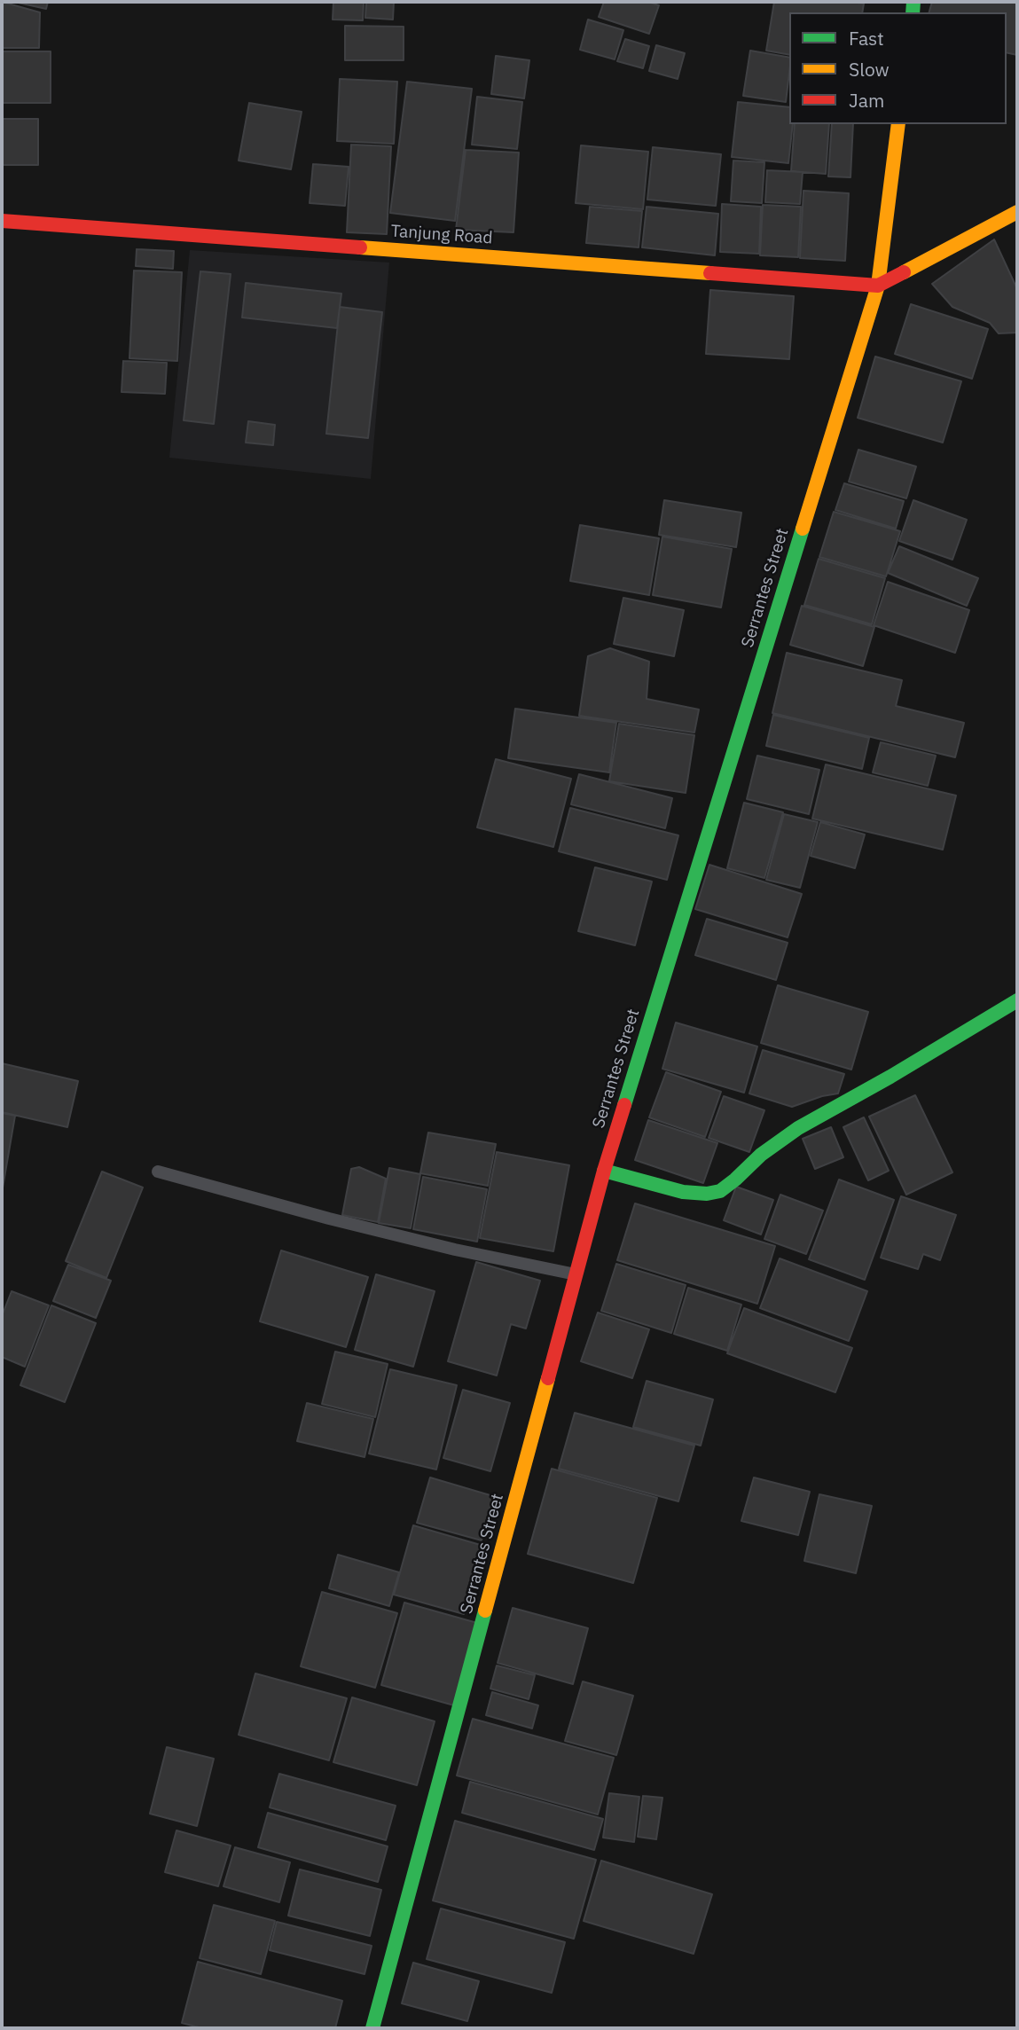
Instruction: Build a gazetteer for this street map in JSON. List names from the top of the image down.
{
  "streets": {
    "main road": ["Tanjung Road", "Serrantes Street"]
  },
  "crossings": [
    ["Tanjung Road", "Serrantes Street"]
  ],
  "legend": ["Fast", "Slow", "Jam"]
}
